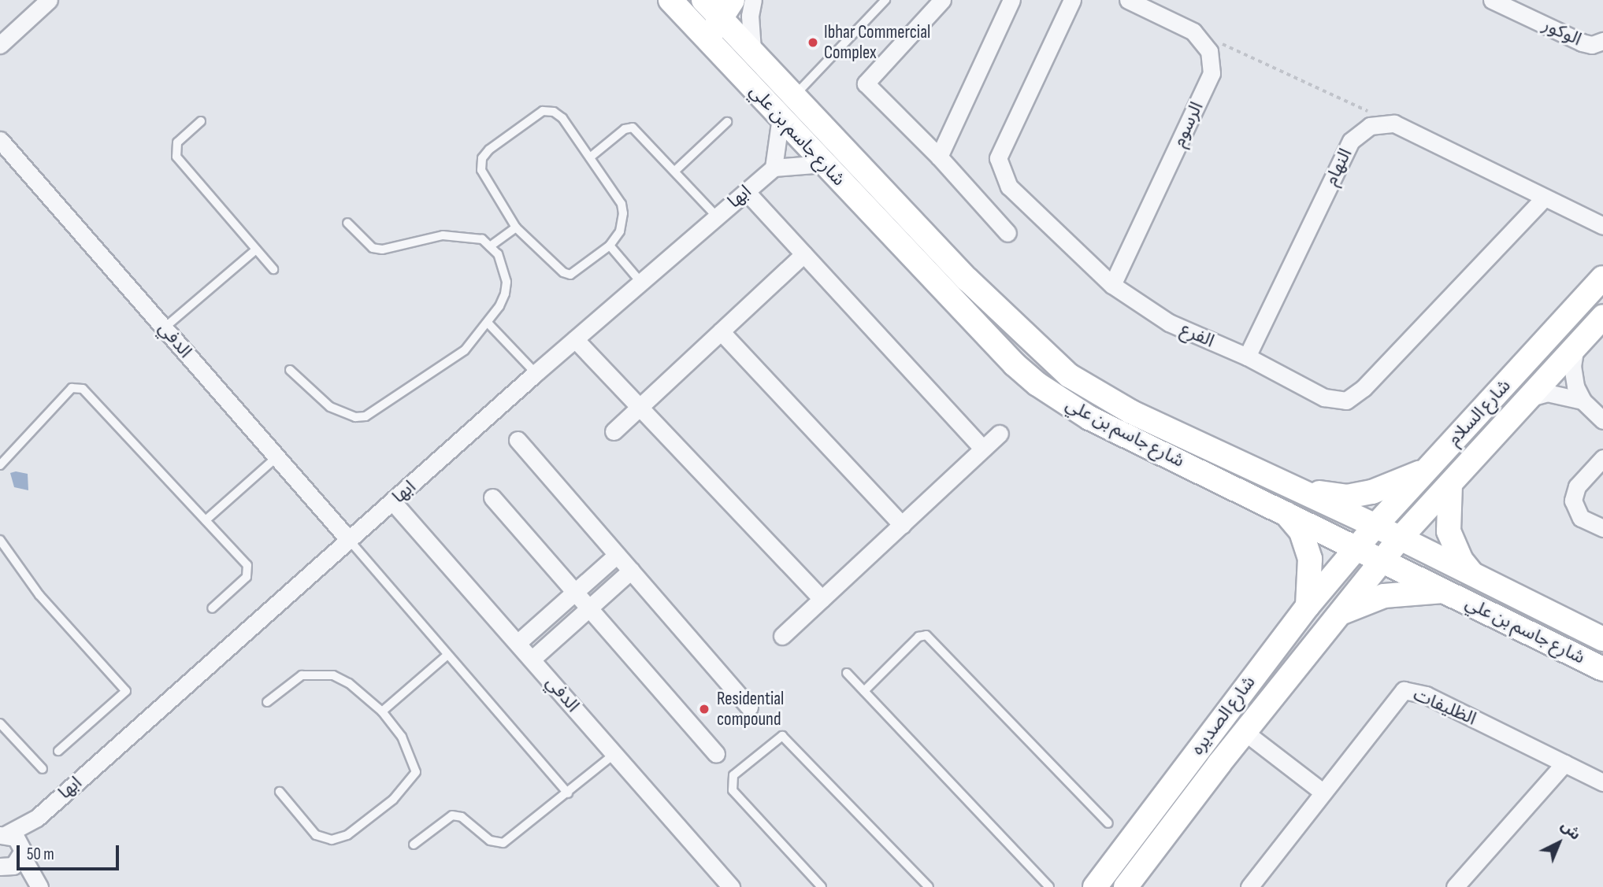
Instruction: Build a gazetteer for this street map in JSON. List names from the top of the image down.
{
  "streets": {
    "street": [
      "الوكور",
      "الرسوم",
      "شارع جاسم بن علي",
      "النهام",
      "ابها",
      "الفرع",
      "الدفي",
      "شارع السلام",
      "الظليفات",
      "شارع الصديره"
    ]
  },
  "crossings": [
    ["الرسوم", "الفرع"],
    ["شارع جاسم بن علي", "شارع السلام"],
    ["شارع جاسم بن علي", "شارع الصديره"],
    ["النهام", "الفرع"],
    ["ابها", "الدفي"],
    ["شارع السلام", "شارع الصديره"]
  ],
  "places": ["Ibhar Commercial Complex", "Residential compound"],
  "scale_bar": "50 m",
  "north": "top right"
}
